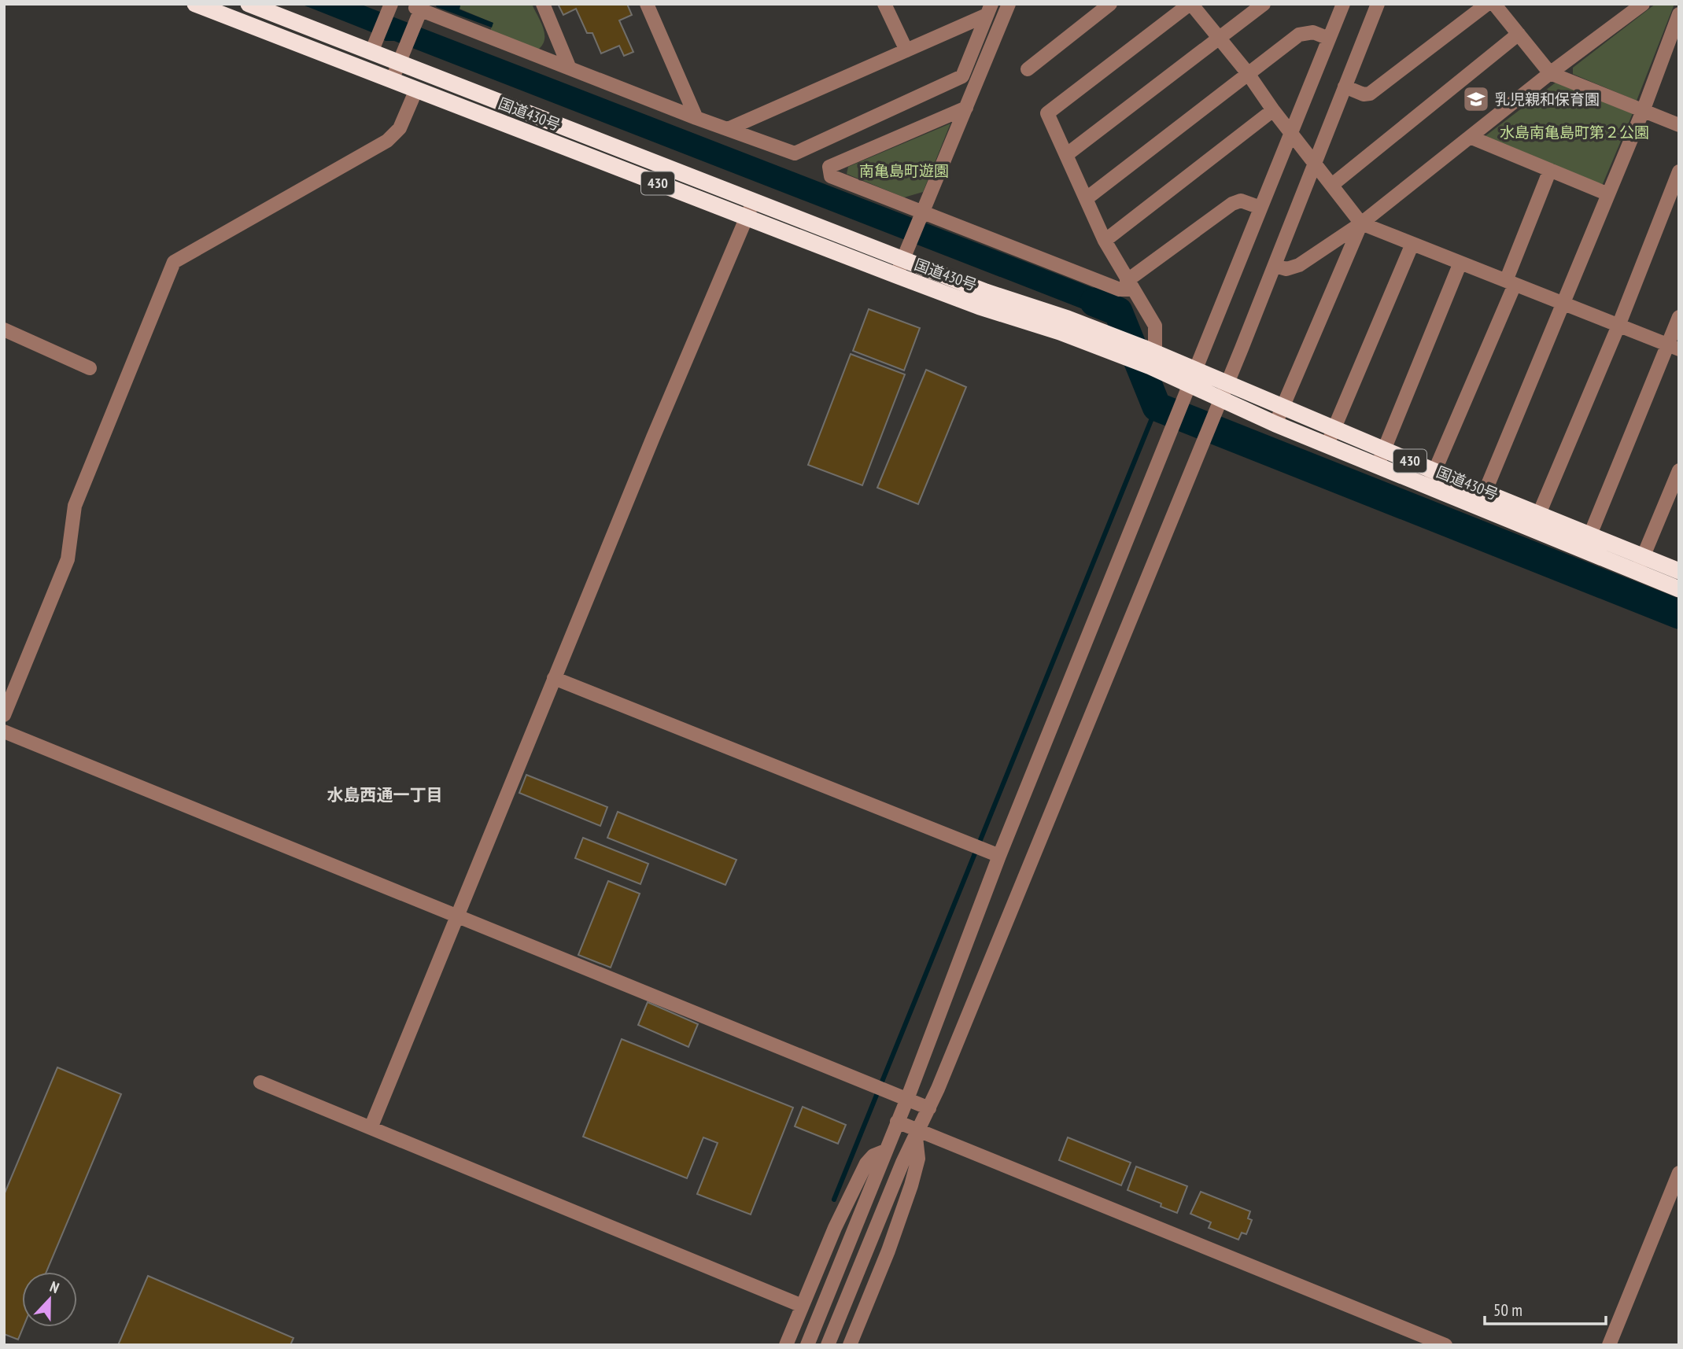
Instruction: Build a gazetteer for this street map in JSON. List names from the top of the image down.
{
  "streets": {
    "highway": ["国道430号", "430"]
  },
  "districts": ["水島西通一丁目"],
  "parks": ["水島南亀島町第２公園", "南亀島町遊園"],
  "places": {
    "school or university": ["乳児親和保育園"]
  },
  "scale_bar": "50 m",
  "north": "top"
}
